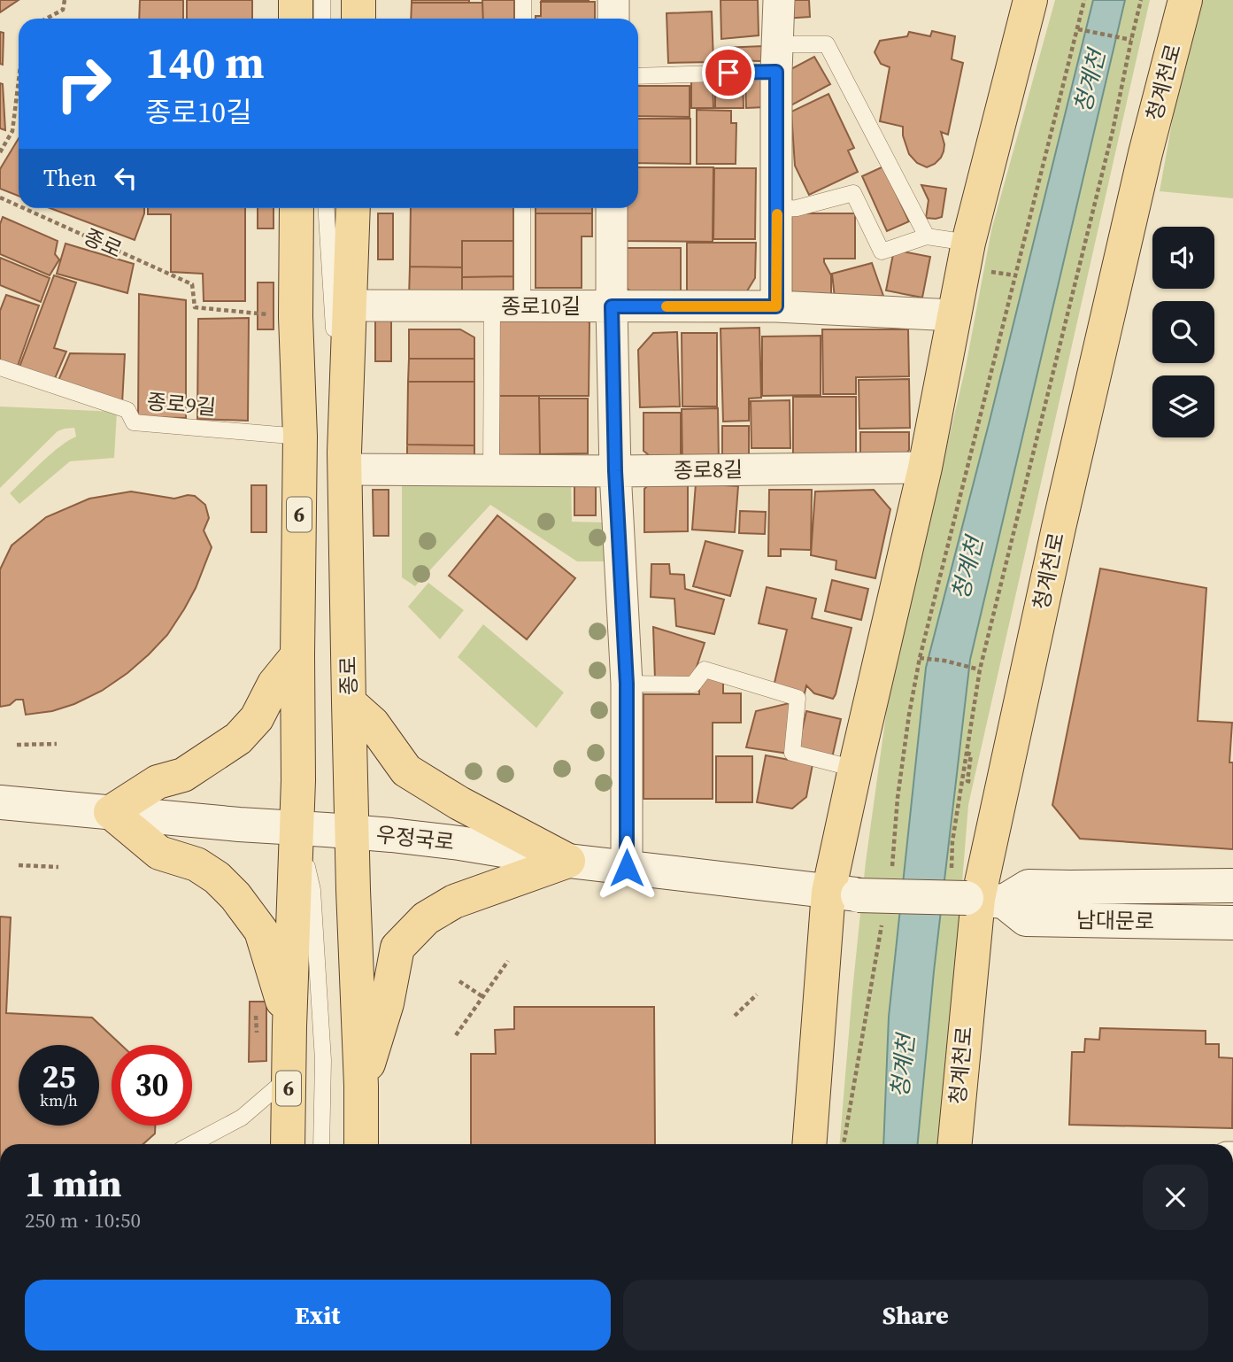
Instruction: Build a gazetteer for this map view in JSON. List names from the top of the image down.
{
  "streets": {
    "main road": [
      "청계천로",
      "종로",
      "6",
      "우정국로",
      "남대문로"
    ],
    "street": ["종로10길", "종로8길"],
    "lane": ["종로9길"]
  },
  "crossings": [
    ["청계천로", "우정국로"],
    ["청계천로", "남대문로"],
    ["종로", "종로10길"],
    ["종로", "종로8길"],
    ["종로", "6"],
    ["종로", "우정국로"],
    ["종로9길", "6"],
    ["6", "우정국로"],
    ["우정국로", "남대문로"]
  ],
  "water": ["청계천"],
  "page": {
    "turn": ["140 m", "종로10길"],
    "then": "Then",
    "speed": "25 km/h",
    "limit": "30",
    "heading": ["1 min", "250 m · 10:50"],
    "buttons": ["Exit", "Share"]
  }
}
